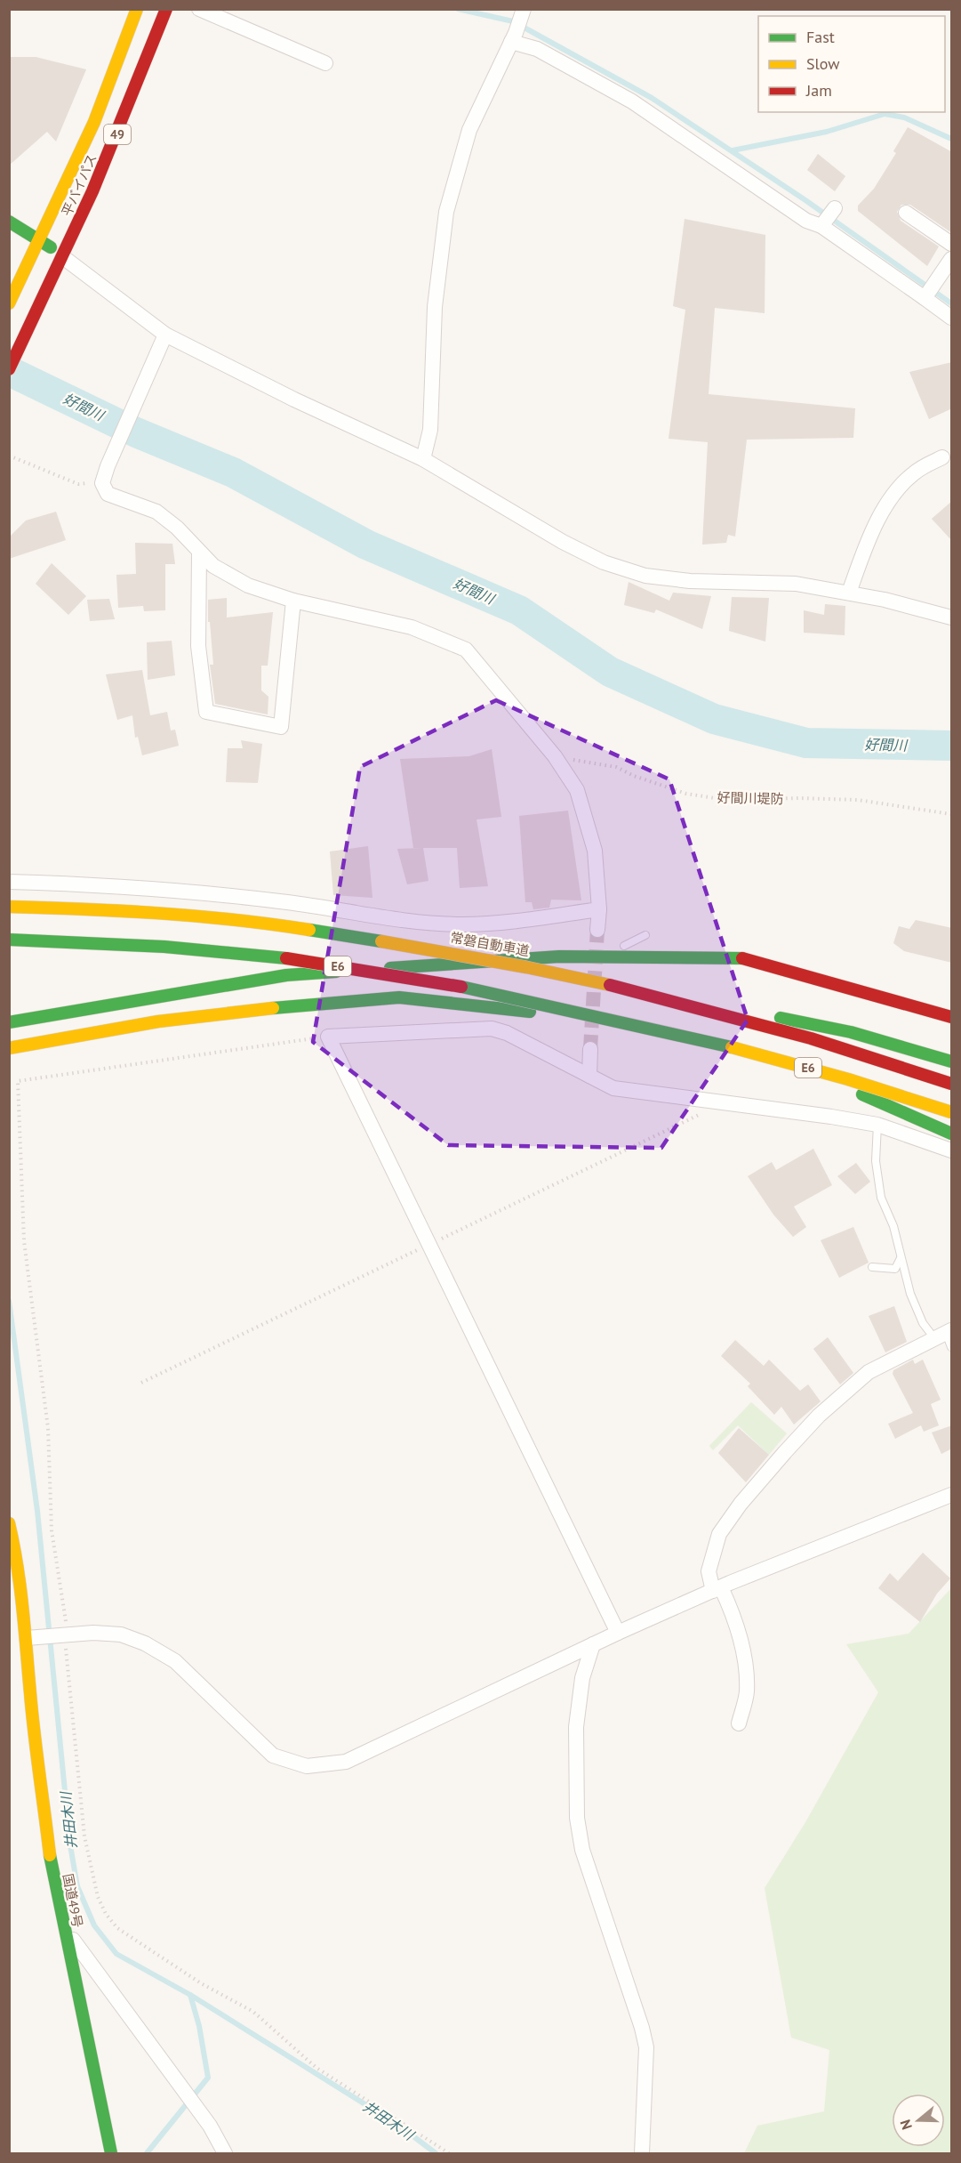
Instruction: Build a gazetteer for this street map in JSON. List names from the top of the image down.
{
  "streets": {
    "main road": [
      "49",
      "平バイパス",
      "常磐自動車道",
      "E6",
      "国道49号"
    ],
    "path": ["好間川堤防"]
  },
  "water": ["好間川", "井田木川"],
  "legend": ["Fast", "Slow", "Jam"],
  "north": "left"
}
